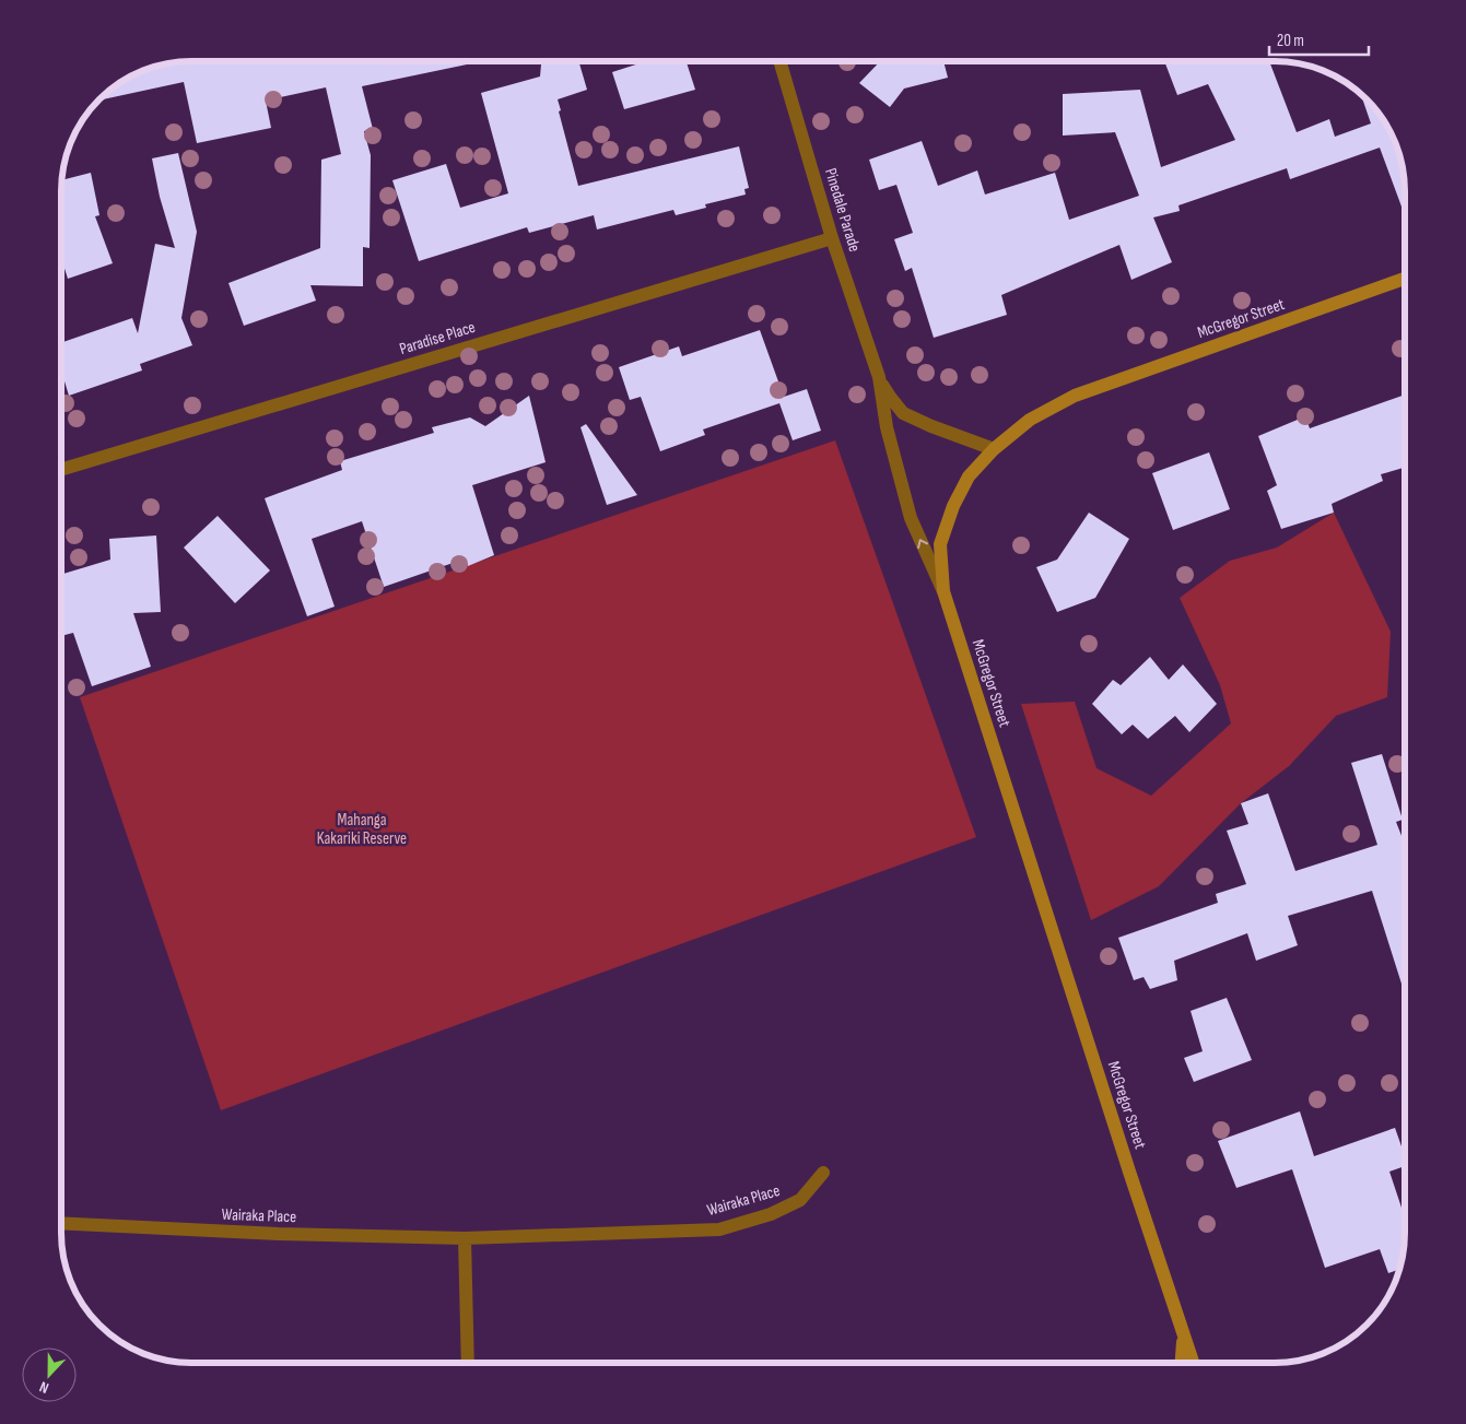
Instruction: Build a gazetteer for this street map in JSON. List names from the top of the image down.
{
  "streets": {
    "street": [
      "Pinedale Parade",
      "McGregor Street",
      "Paradise Place",
      "Wairaka Place"
    ]
  },
  "crossings": [
    ["Pinedale Parade", "McGregor Street"],
    ["Pinedale Parade", "Paradise Place"]
  ],
  "parks": ["Mahanga Kakariki Reserve"],
  "scale_bar": "20 m",
  "north": "bottom"
}
